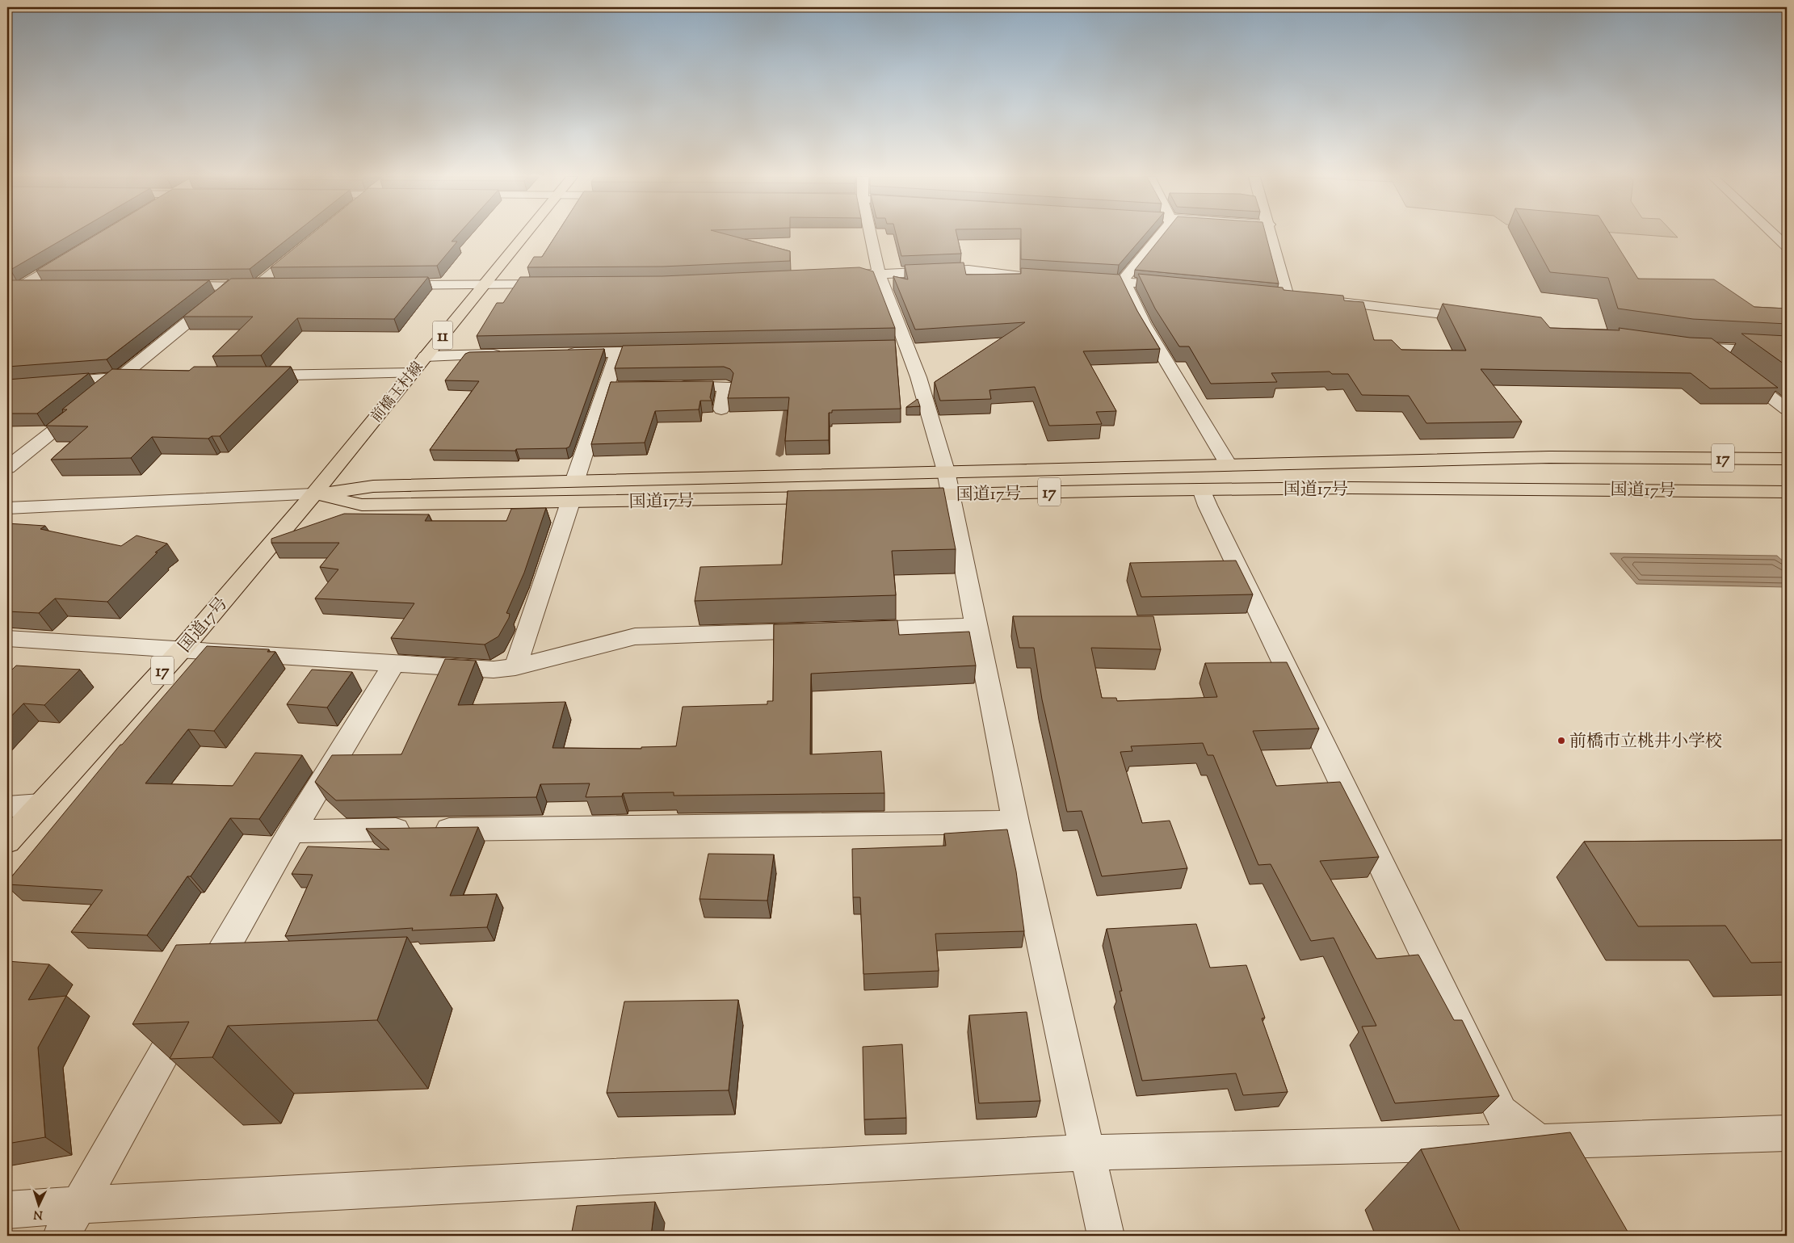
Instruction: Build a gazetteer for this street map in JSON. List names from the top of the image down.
{
  "streets": {
    "main road": [
      "11",
      "前橋玉村線",
      "17",
      "国道17号"
    ]
  },
  "crossings": [
    ["前橋玉村線", "国道17号"]
  ],
  "places": ["前橋市立桃井小学校"],
  "north": "bottom"
}
